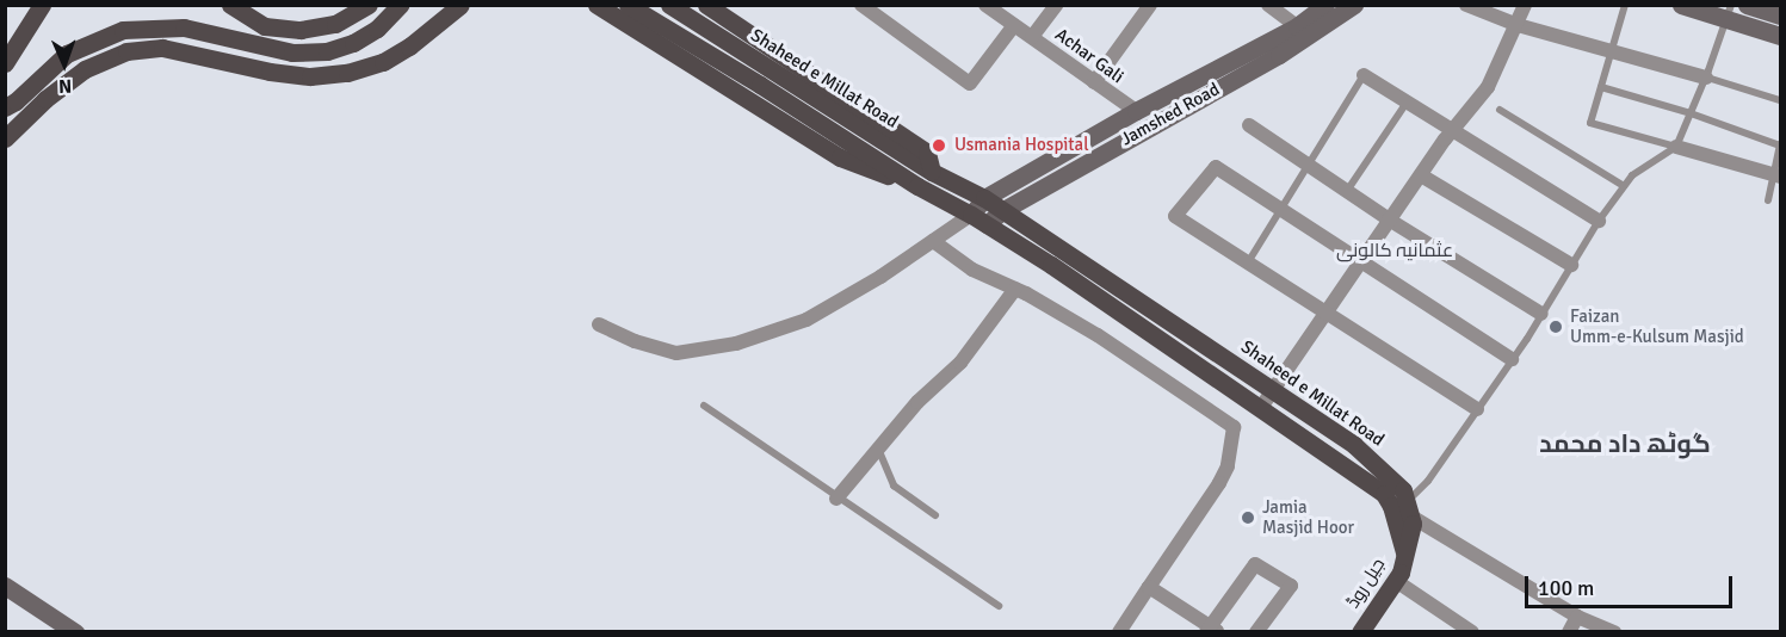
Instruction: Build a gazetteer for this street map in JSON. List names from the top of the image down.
{
  "streets": {
    "main road": ["Shaheed e Millat Road", "Jamshed Road", "جیل روڈ"],
    "street": ["Achar Gali"]
  },
  "crossings": [
    ["Achar Gali", "Jamshed Road"],
    ["Shaheed e Millat Road", "Jamshed Road"],
    ["Shaheed e Millat Road", "جیل روڈ"]
  ],
  "districts": ["عثمانیہ کالونی", "گوٹھ داد محمد"],
  "places": ["Usmania Hospital", "Faizan Umm-e-Kulsum Masjid", "Jamia Masjid Hoor"],
  "scale_bar": "100 m",
  "north": "bottom"
}
